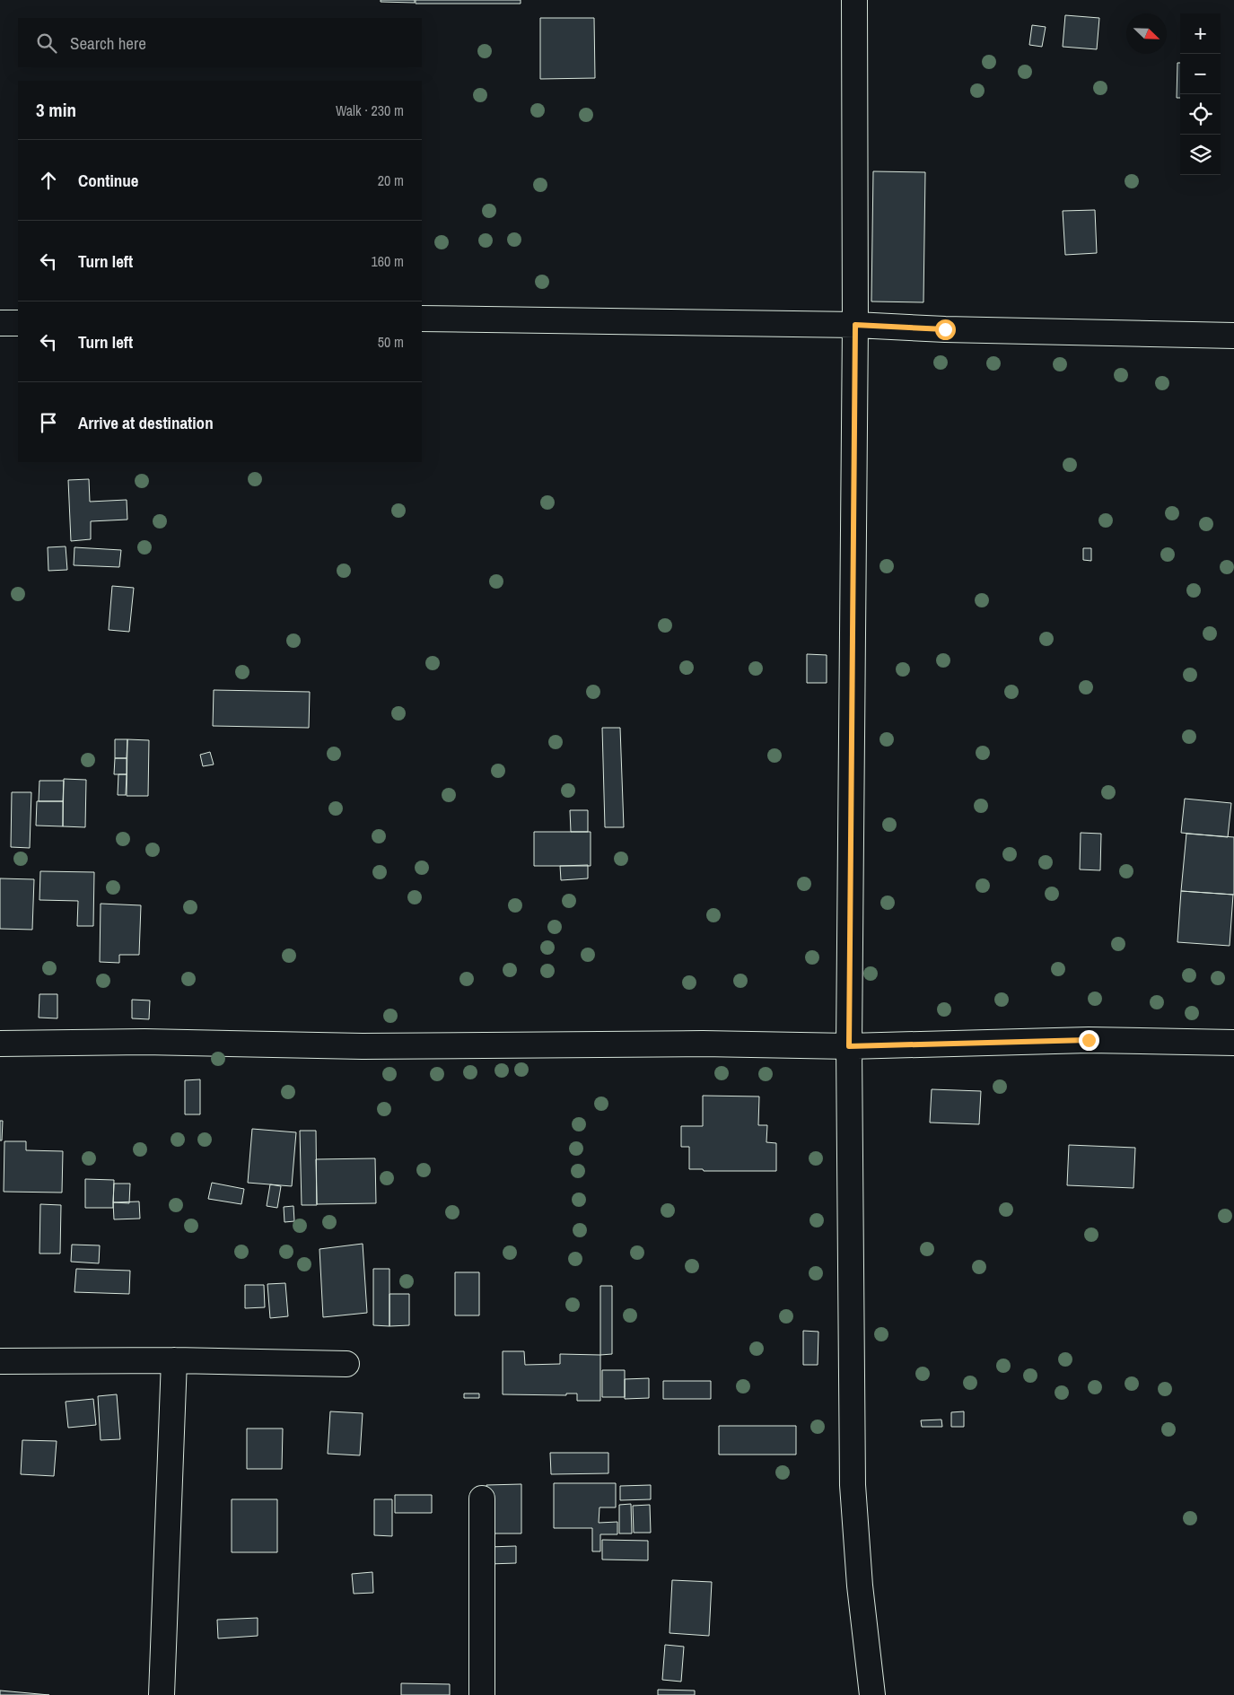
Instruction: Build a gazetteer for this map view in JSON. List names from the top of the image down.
{
  "north": "bottom right",
  "page": {
    "map_buttons": ["+", "−"],
    "search": "Search here",
    "heading": ["3 min", "Walk · 230 m"],
    "list": [
      ["Continue", "20 m"],
      ["Turn left", "160 m"],
      ["Turn left", "50 m"],
      "Arrive at destination"
    ]
  }
}
